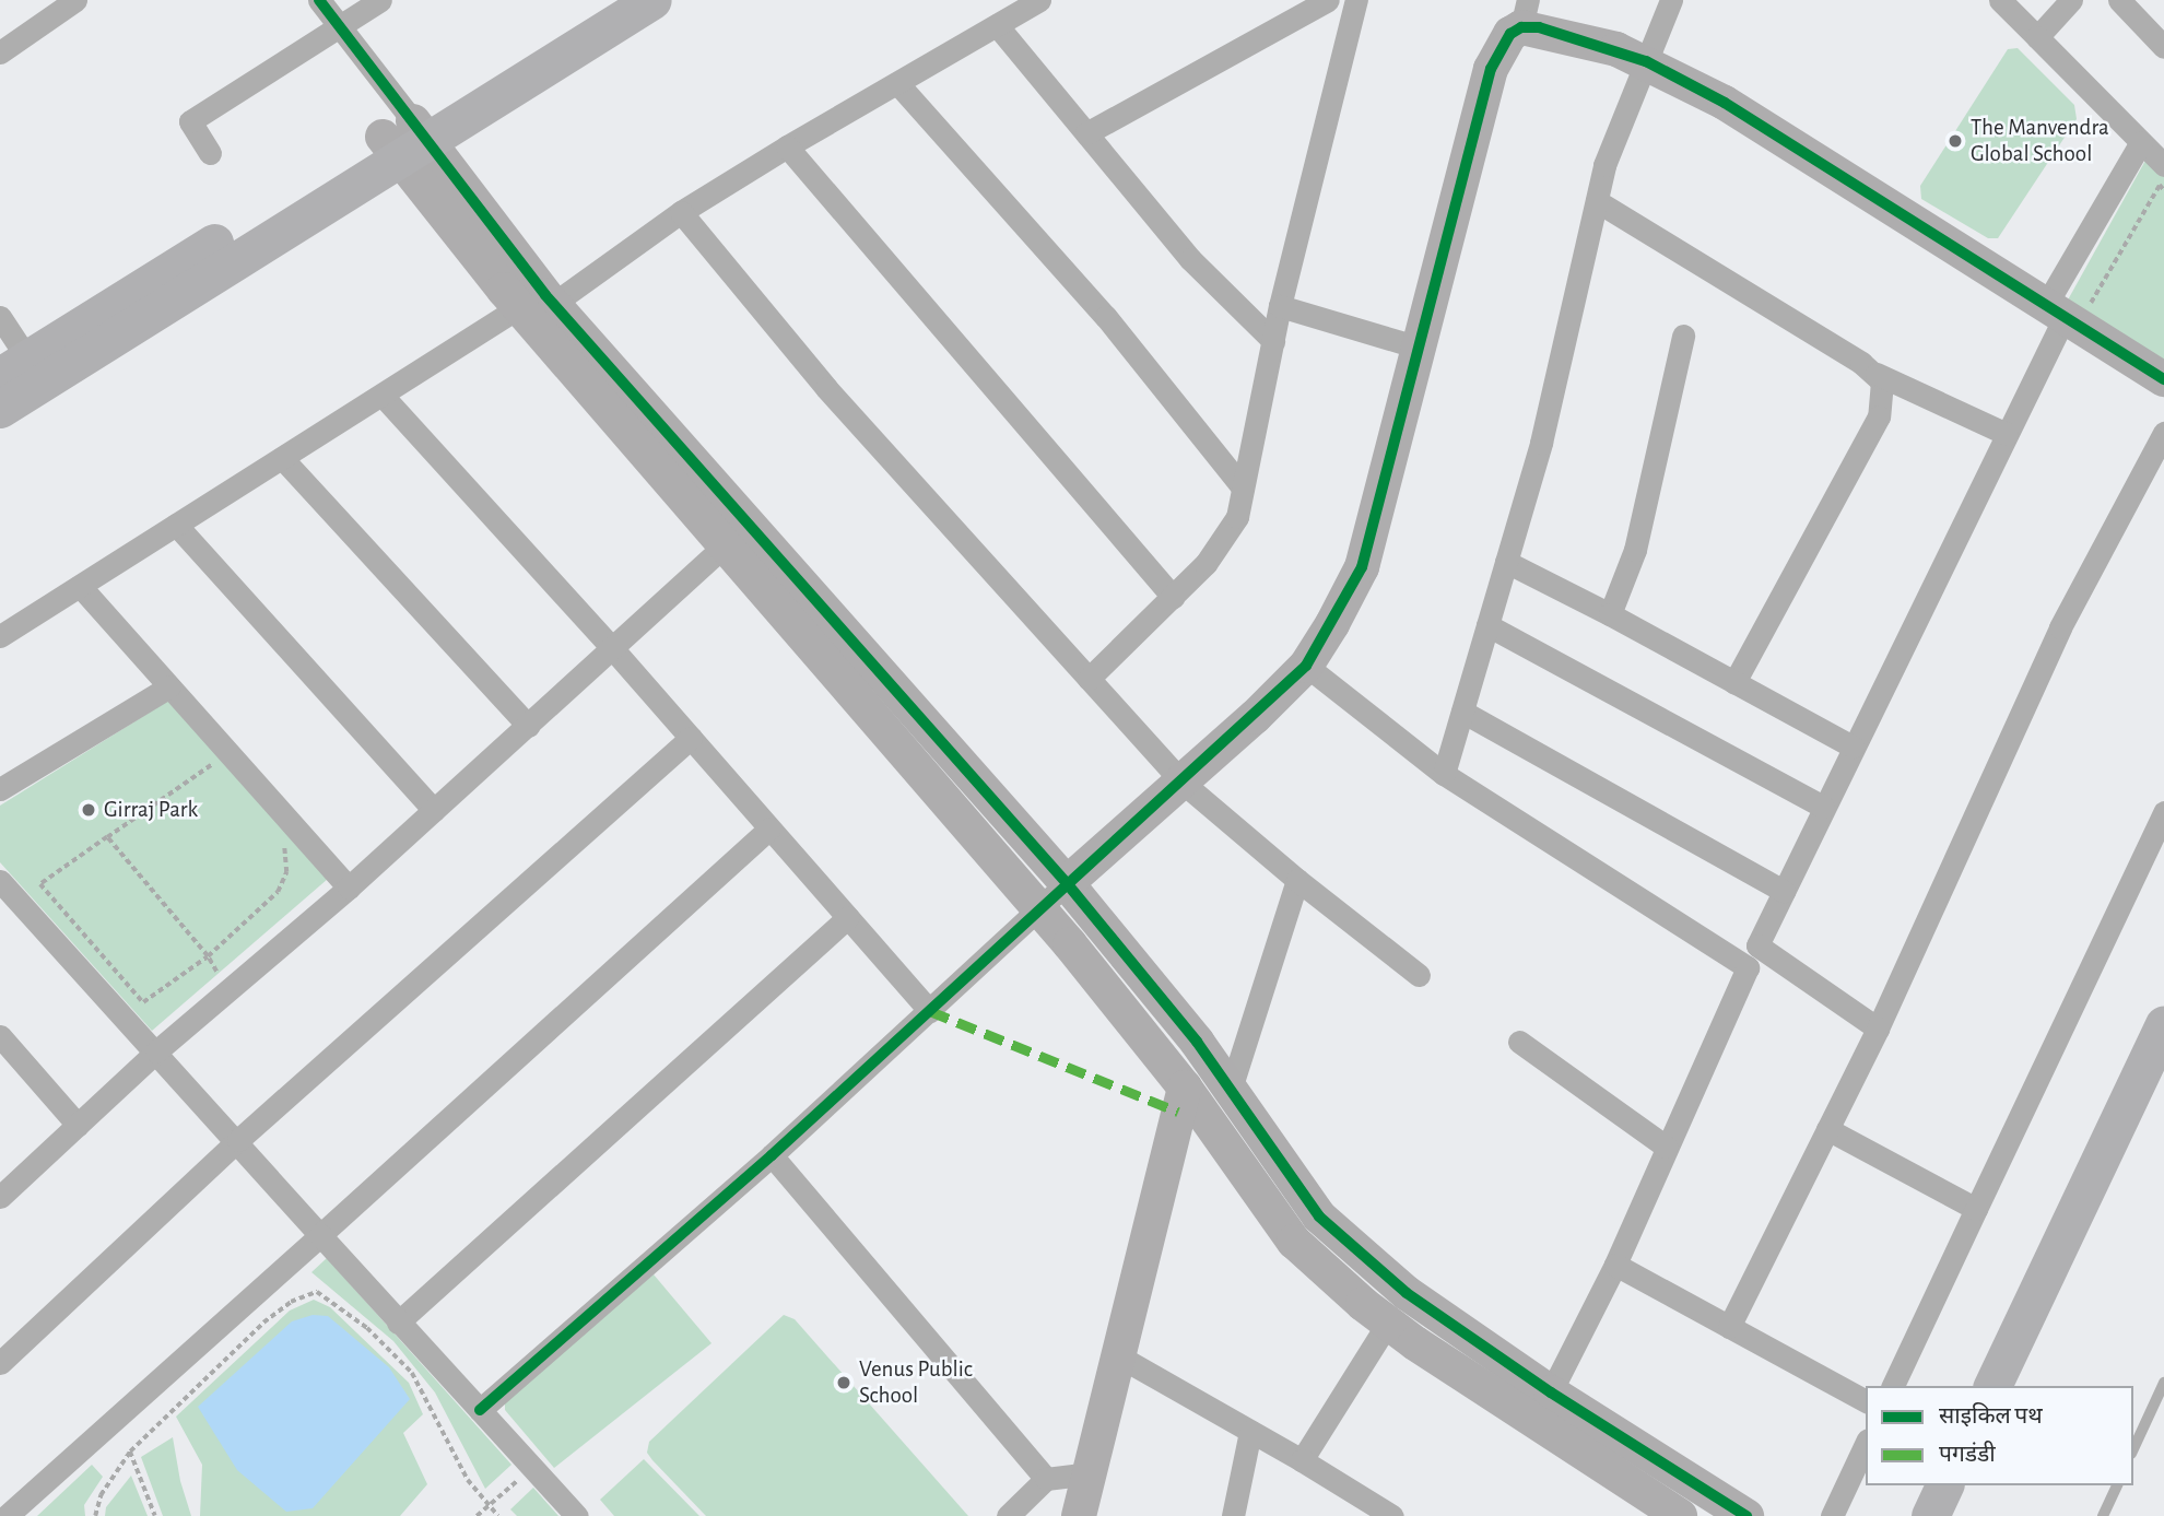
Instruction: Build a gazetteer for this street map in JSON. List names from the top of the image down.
{
  "places": ["The Manvendra Global School", "Girraj Park", "Venus Public School"],
  "legend": ["साइकिल पथ", "पगडंडी"]
}
